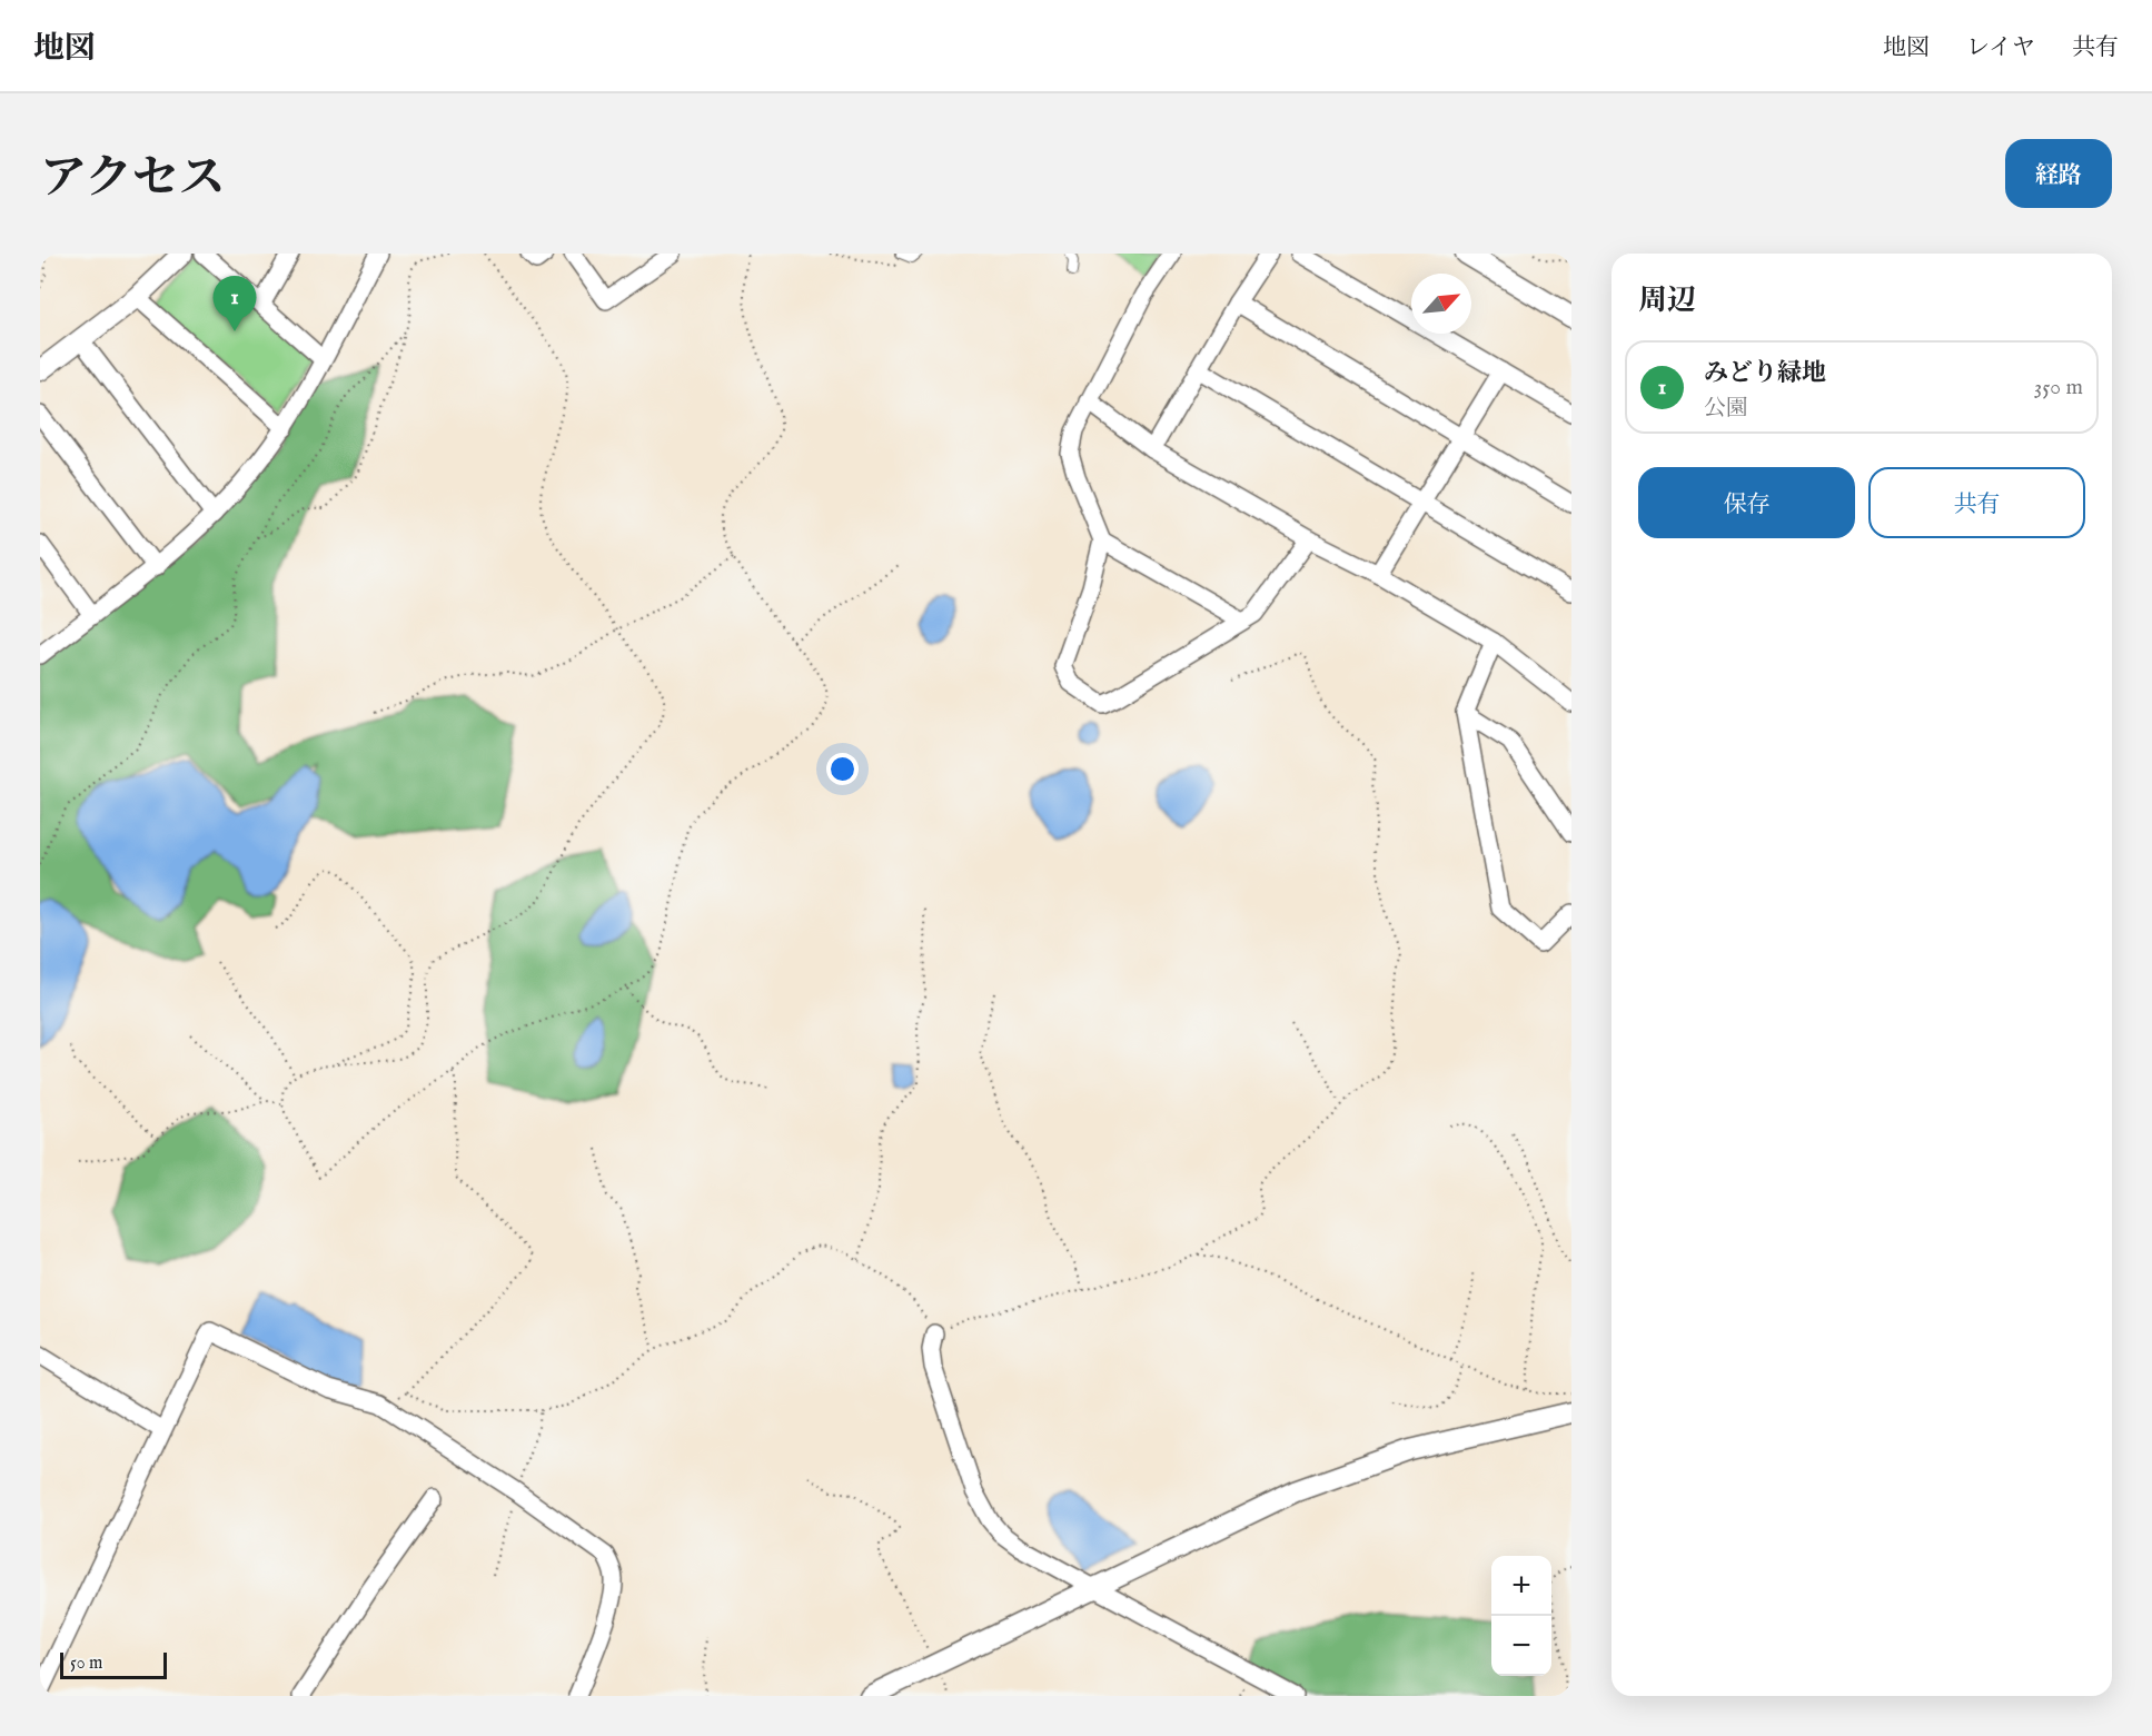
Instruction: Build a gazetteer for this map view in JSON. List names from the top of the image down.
{
  "scale_bar": "50 m",
  "north": "top right",
  "page": {
    "header": "地図",
    "nav": ["地図", "レイヤ", "共有"],
    "title": "アクセス",
    "buttons": [
      "経路",
      ["保存", "共有"]
    ],
    "heading": "周辺",
    "pins": "1",
    "list": [
      {
        "mark": "1",
        "name": "みどり緑地",
        "note": "公園",
        "value": "350 m"
      }
    ],
    "map_buttons": ["+", "−"],
    "scale": "50 m"
  }
}
